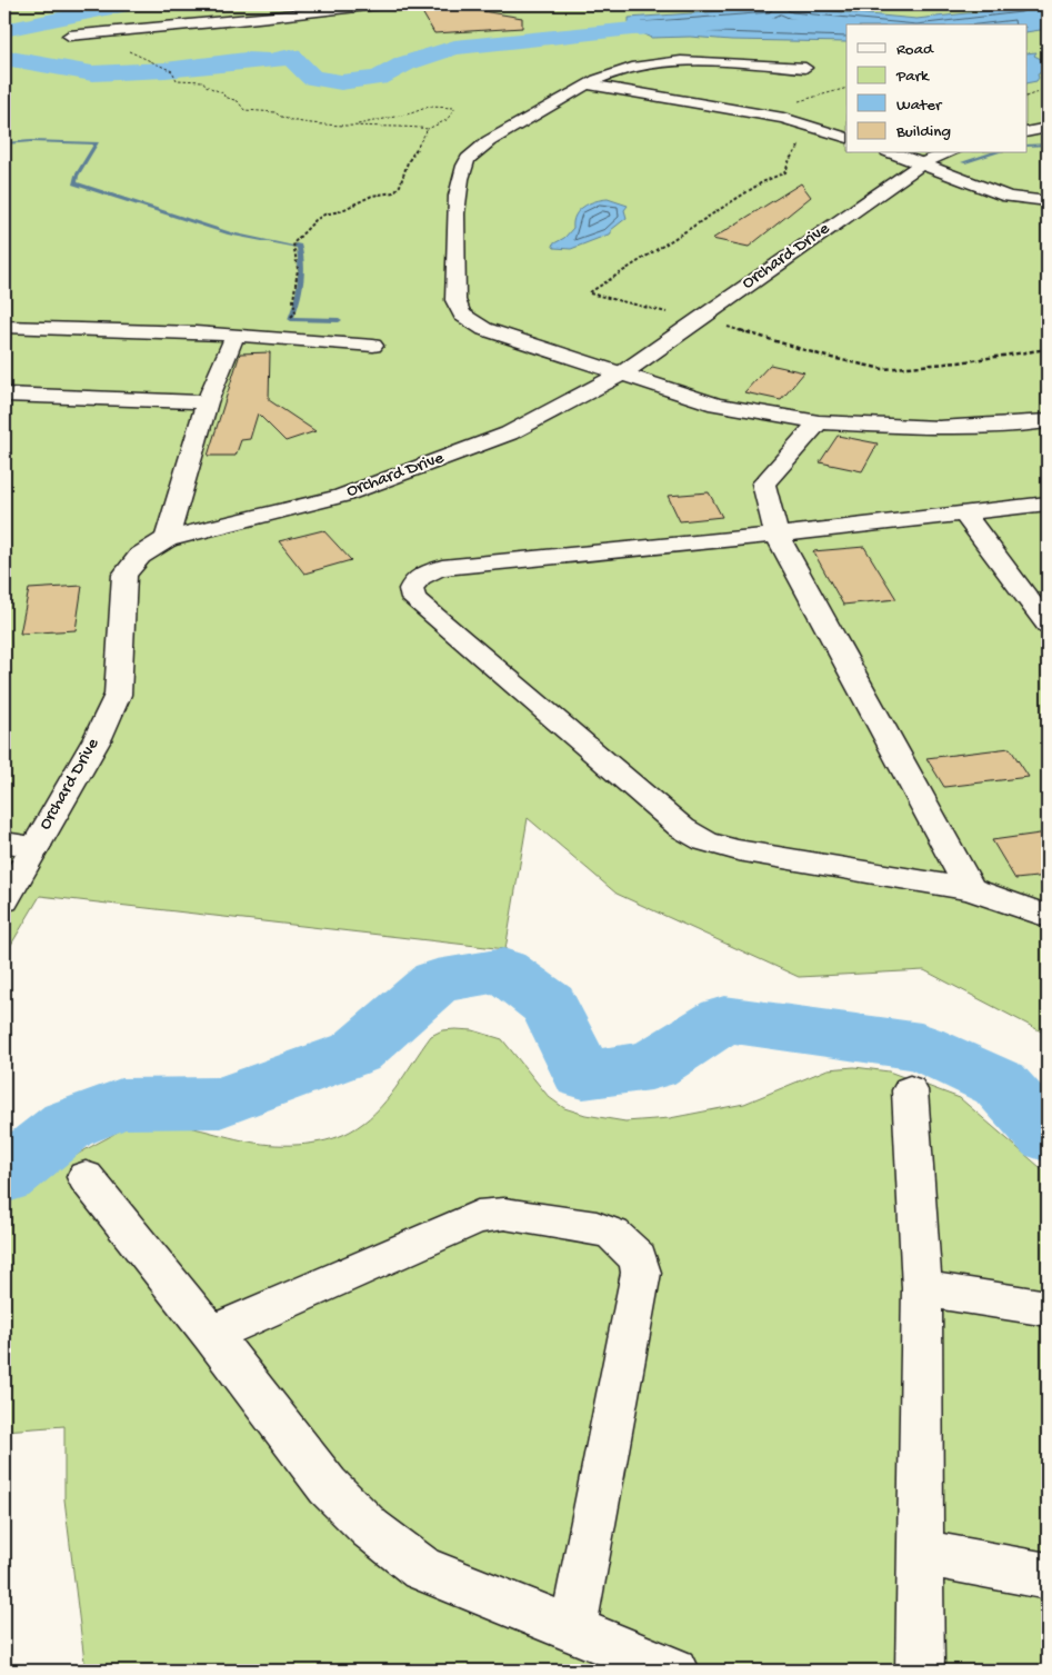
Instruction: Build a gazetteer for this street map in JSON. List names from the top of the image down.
{
  "streets": {
    "street": ["Orchard Drive"]
  },
  "legend": [
    "Road",
    "Park",
    "Water",
    "Building"
  ]
}
